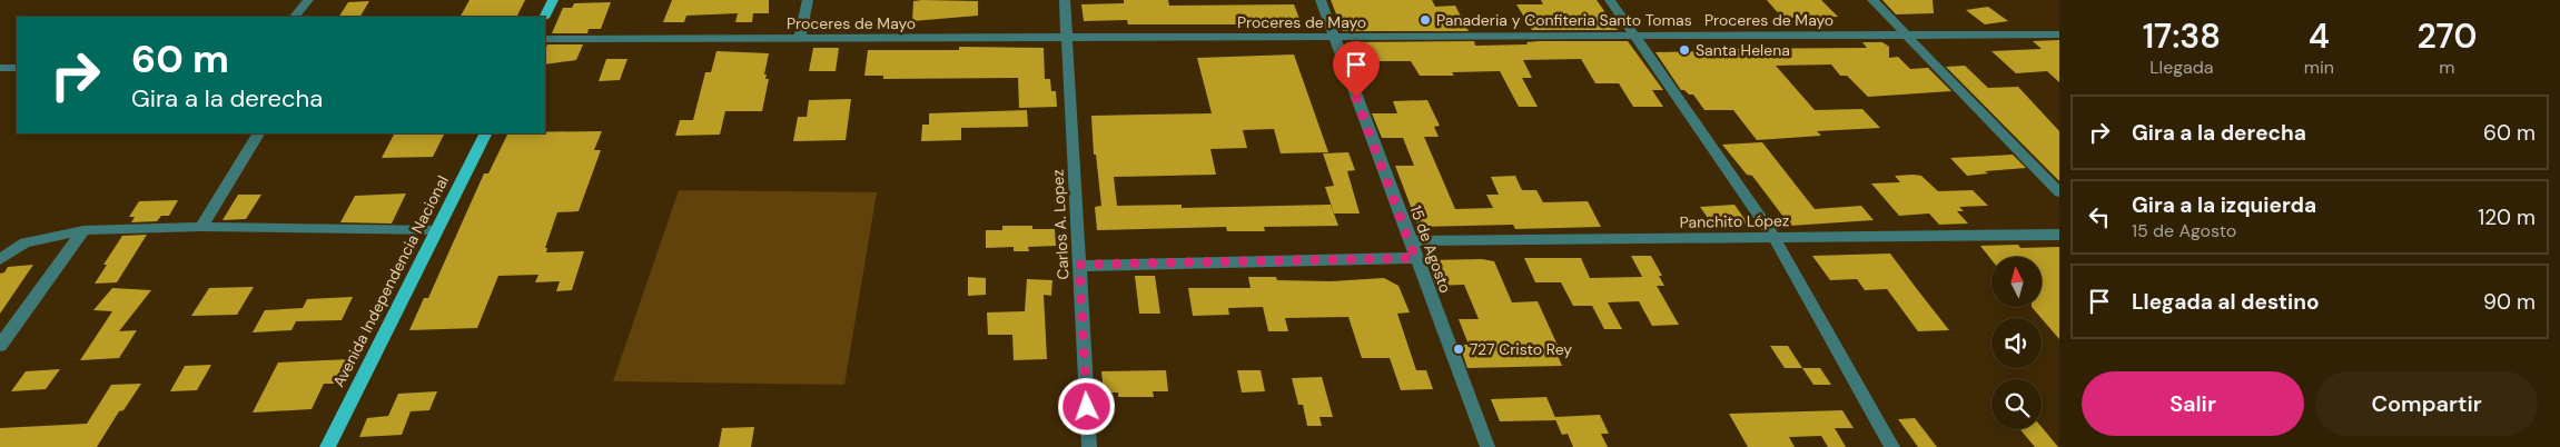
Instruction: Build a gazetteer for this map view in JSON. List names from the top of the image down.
{
  "streets": {
    "main road": ["Avenida Independencia Nacional"],
    "street": [
      "Proceres de Mayo",
      "Panchito López",
      "Carlos A. Lopez",
      "15 de Agosto"
    ]
  },
  "crossings": [
    ["Proceres de Mayo", "Carlos A. Lopez"],
    ["Proceres de Mayo", "15 de Agosto"],
    ["Panchito López", "15 de Agosto"]
  ],
  "places": ["Panaderia y Confiteria Santo Tomas", "Santa Helena", "727 Cristo Rey"],
  "north": "top",
  "page": {
    "eta": [
      "17:38",
      "Llegada",
      "4",
      "min",
      "270",
      "m"
    ],
    "turn": ["60 m", "Gira a la derecha"],
    "list": [
      {
        "name": "Gira a la derecha",
        "value": "60 m"
      },
      {
        "name": "Gira a la izquierda",
        "note": "15 de Agosto",
        "value": "120 m"
      },
      {
        "name": "Llegada al destino",
        "value": "90 m"
      }
    ],
    "buttons": ["Salir", "Compartir"]
  }
}
